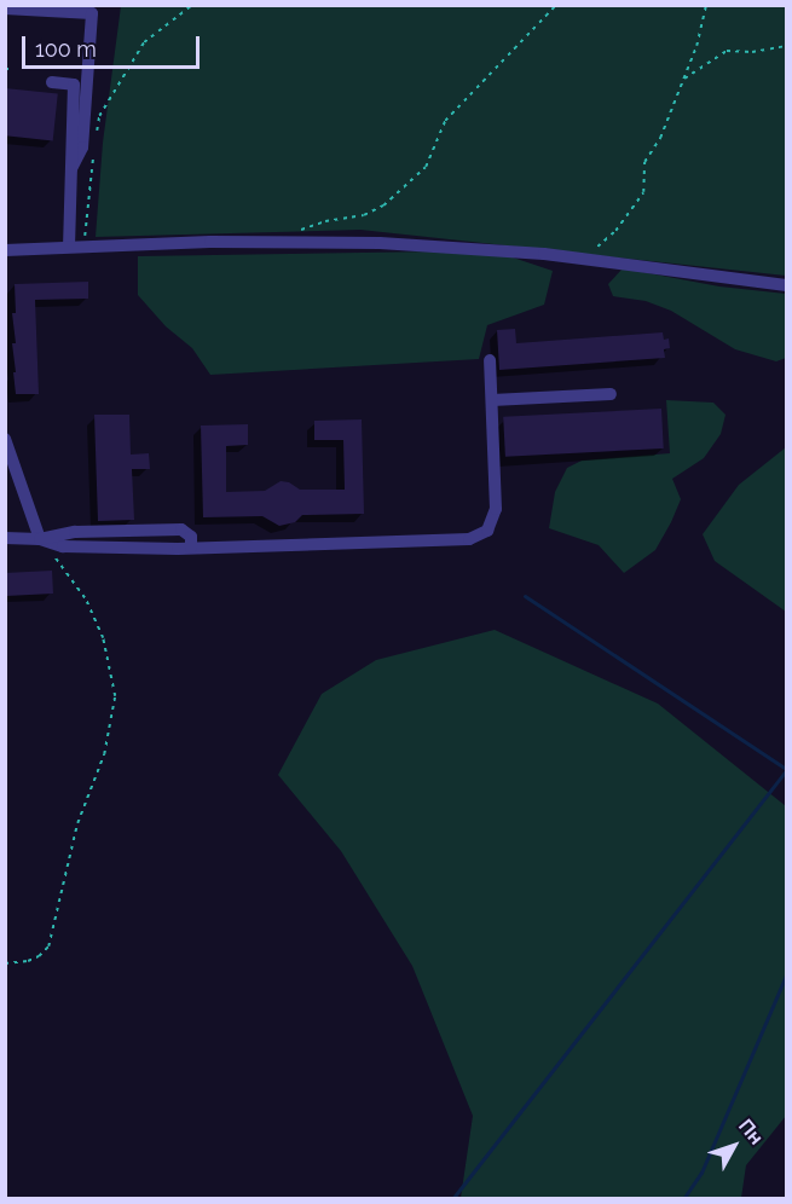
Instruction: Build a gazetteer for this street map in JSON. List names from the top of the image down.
{
  "scale_bar": "100 m",
  "north": "top right"
}
